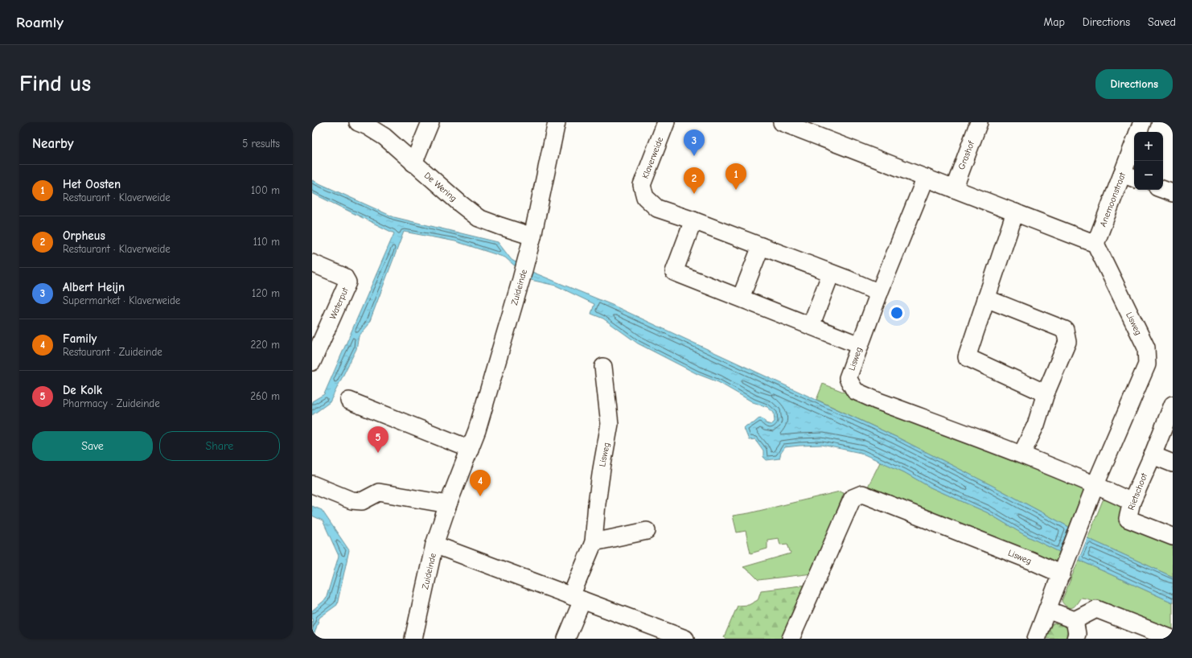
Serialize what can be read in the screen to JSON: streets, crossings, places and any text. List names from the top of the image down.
{
  "streets": {
    "street": [
      "Grashof",
      "Klaverweide",
      "De Wering",
      "Anemoonstraat",
      "Zuideinde",
      "Waterput",
      "Lisweg",
      "Rietschoot"
    ]
  },
  "crossings": [
    ["Klaverweide", "Lisweg"],
    ["De Wering", "Zuideinde"],
    ["Anemoonstraat", "Lisweg"],
    ["Lisweg", "Rietschoot"]
  ],
  "page": {
    "header": "Roamly",
    "nav": ["Map", "Directions", "Saved"],
    "buttons": [
      "Directions",
      ["Save", "Share"]
    ],
    "title": "Find us",
    "heading": ["Nearby", "5 results"],
    "pins": [
      "3",
      "1",
      "2",
      "5",
      "4"
    ],
    "map_buttons": ["+", "−"],
    "list": [
      {
        "mark": "1",
        "name": "Het Oosten",
        "note": "Restaurant · Klaverweide",
        "value": "100 m"
      },
      {
        "mark": "2",
        "name": "Orpheus",
        "note": "Restaurant · Klaverweide",
        "value": "110 m"
      },
      {
        "mark": "3",
        "name": "Albert Heijn",
        "note": "Supermarket · Klaverweide",
        "value": "120 m"
      },
      {
        "mark": "4",
        "name": "Family",
        "note": "Restaurant · Zuideinde",
        "value": "220 m"
      },
      {
        "mark": "5",
        "name": "De Kolk",
        "note": "Pharmacy · Zuideinde",
        "value": "260 m"
      }
    ]
  }
}
